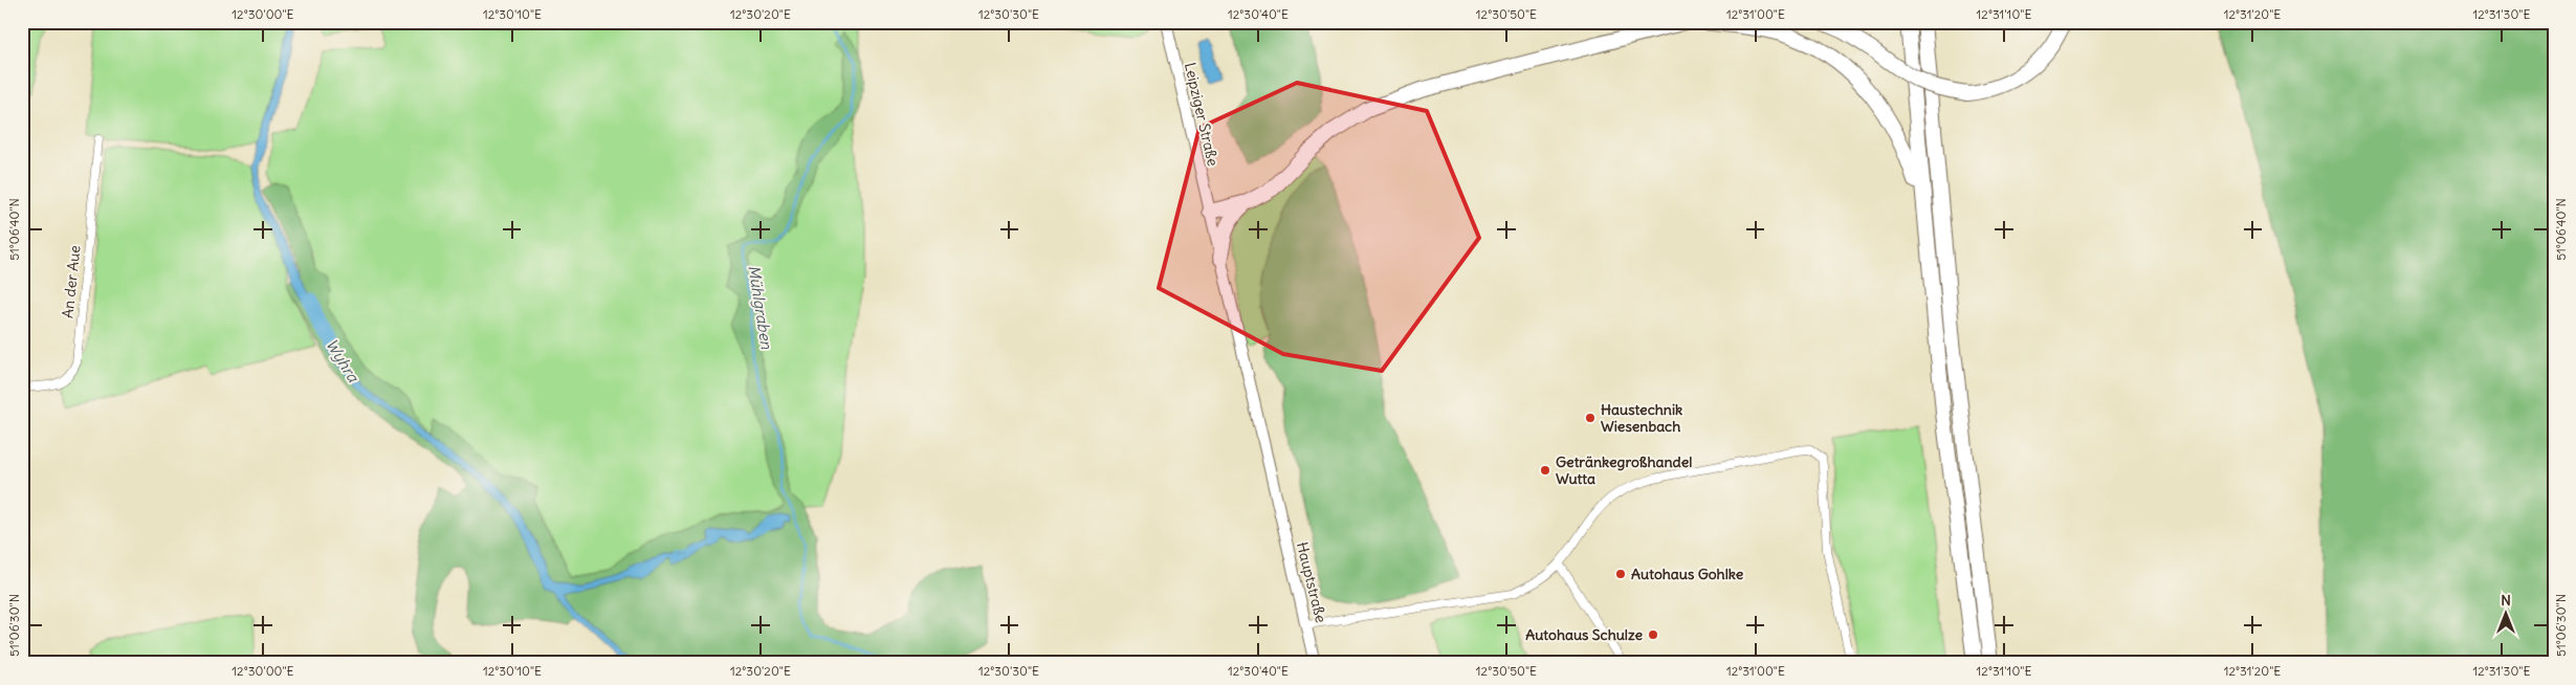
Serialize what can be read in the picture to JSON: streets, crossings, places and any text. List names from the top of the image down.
{
  "streets": {
    "main road": ["Leipziger Straße", "Hauptstraße"],
    "street": ["An der Aue"]
  },
  "crossings": [
    ["Leipziger Straße", "Hauptstraße"]
  ],
  "water": ["Mühlgraben", "Wyhra"],
  "places": [
    "Haustechnik Wiesenbach",
    "Getränkegroßhandel Wutta",
    "Autohaus Gohlke",
    "Autohaus Schulze"
  ],
  "north": "top",
  "coordinates": [
    "12°30'00\"E",
    "12°30'10\"E",
    "12°30'20\"E",
    "12°30'30\"E",
    "12°30'40\"E",
    "12°30'50\"E",
    "12°31'00\"E",
    "12°31'10\"E",
    "12°31'20\"E",
    "12°31'30\"E",
    "51°06'40\"N",
    "51°06'30\"N"
  ]
}
